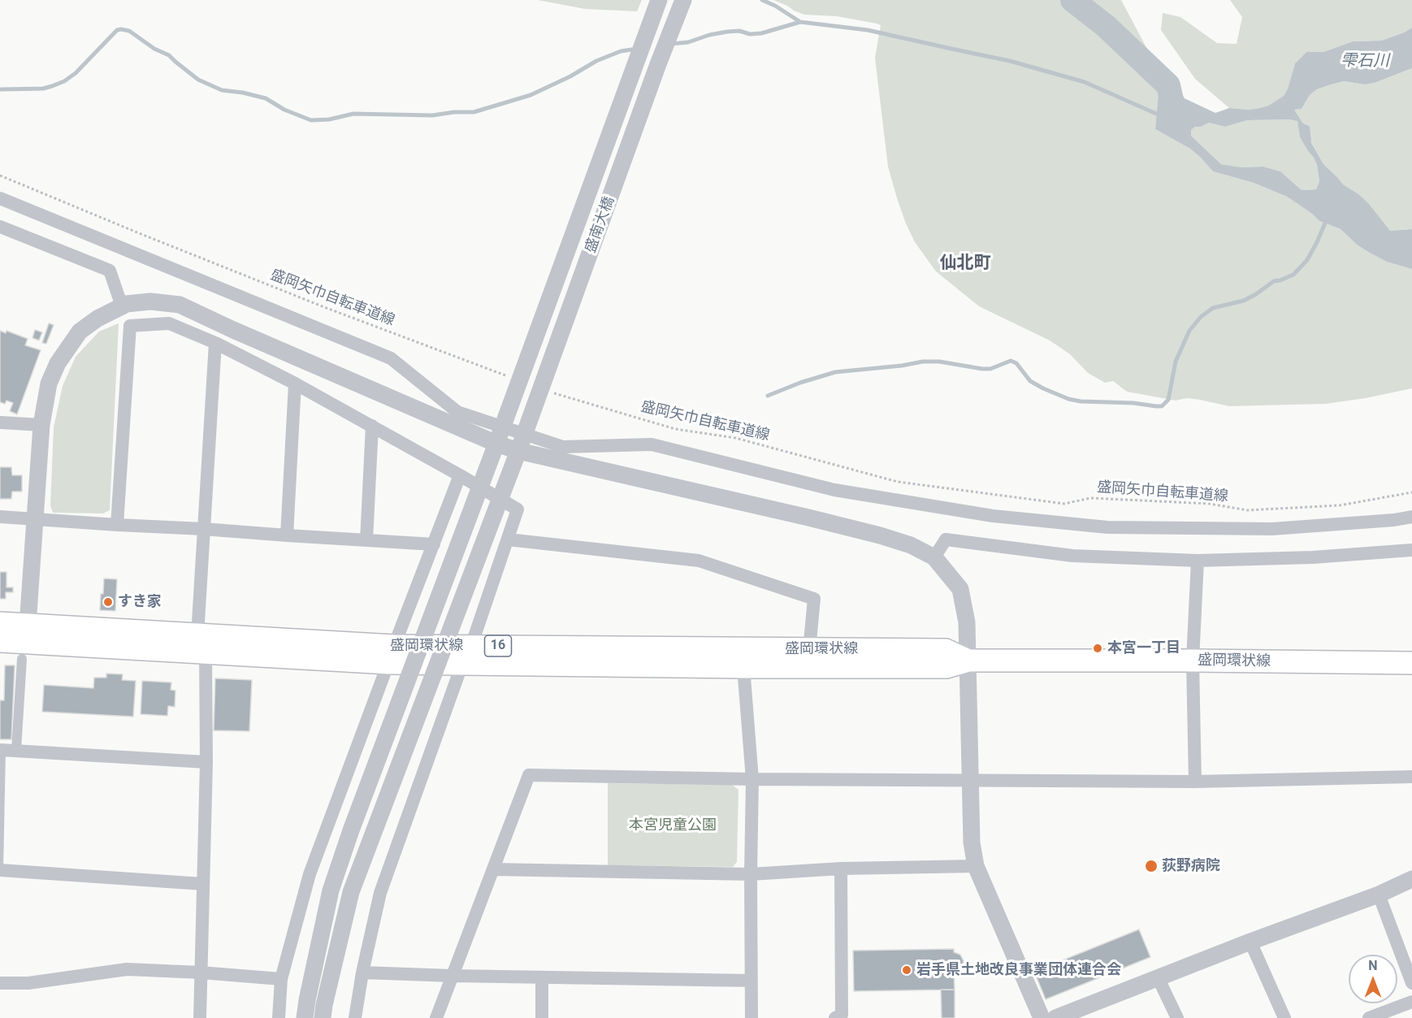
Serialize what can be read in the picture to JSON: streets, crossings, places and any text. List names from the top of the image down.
{
  "streets": {
    "main road": ["盛岡環状線", "16"],
    "street": ["盛南大橋"],
    "path": ["盛岡矢巾自転車道線"]
  },
  "districts": ["仙北町"],
  "water": ["雫石川"],
  "parks": ["本宮児童公園"],
  "places": [
    "すき家",
    "本宮一丁目",
    "荻野病院",
    "岩手県土地改良事業団体連合会"
  ],
  "north": "top"
}
